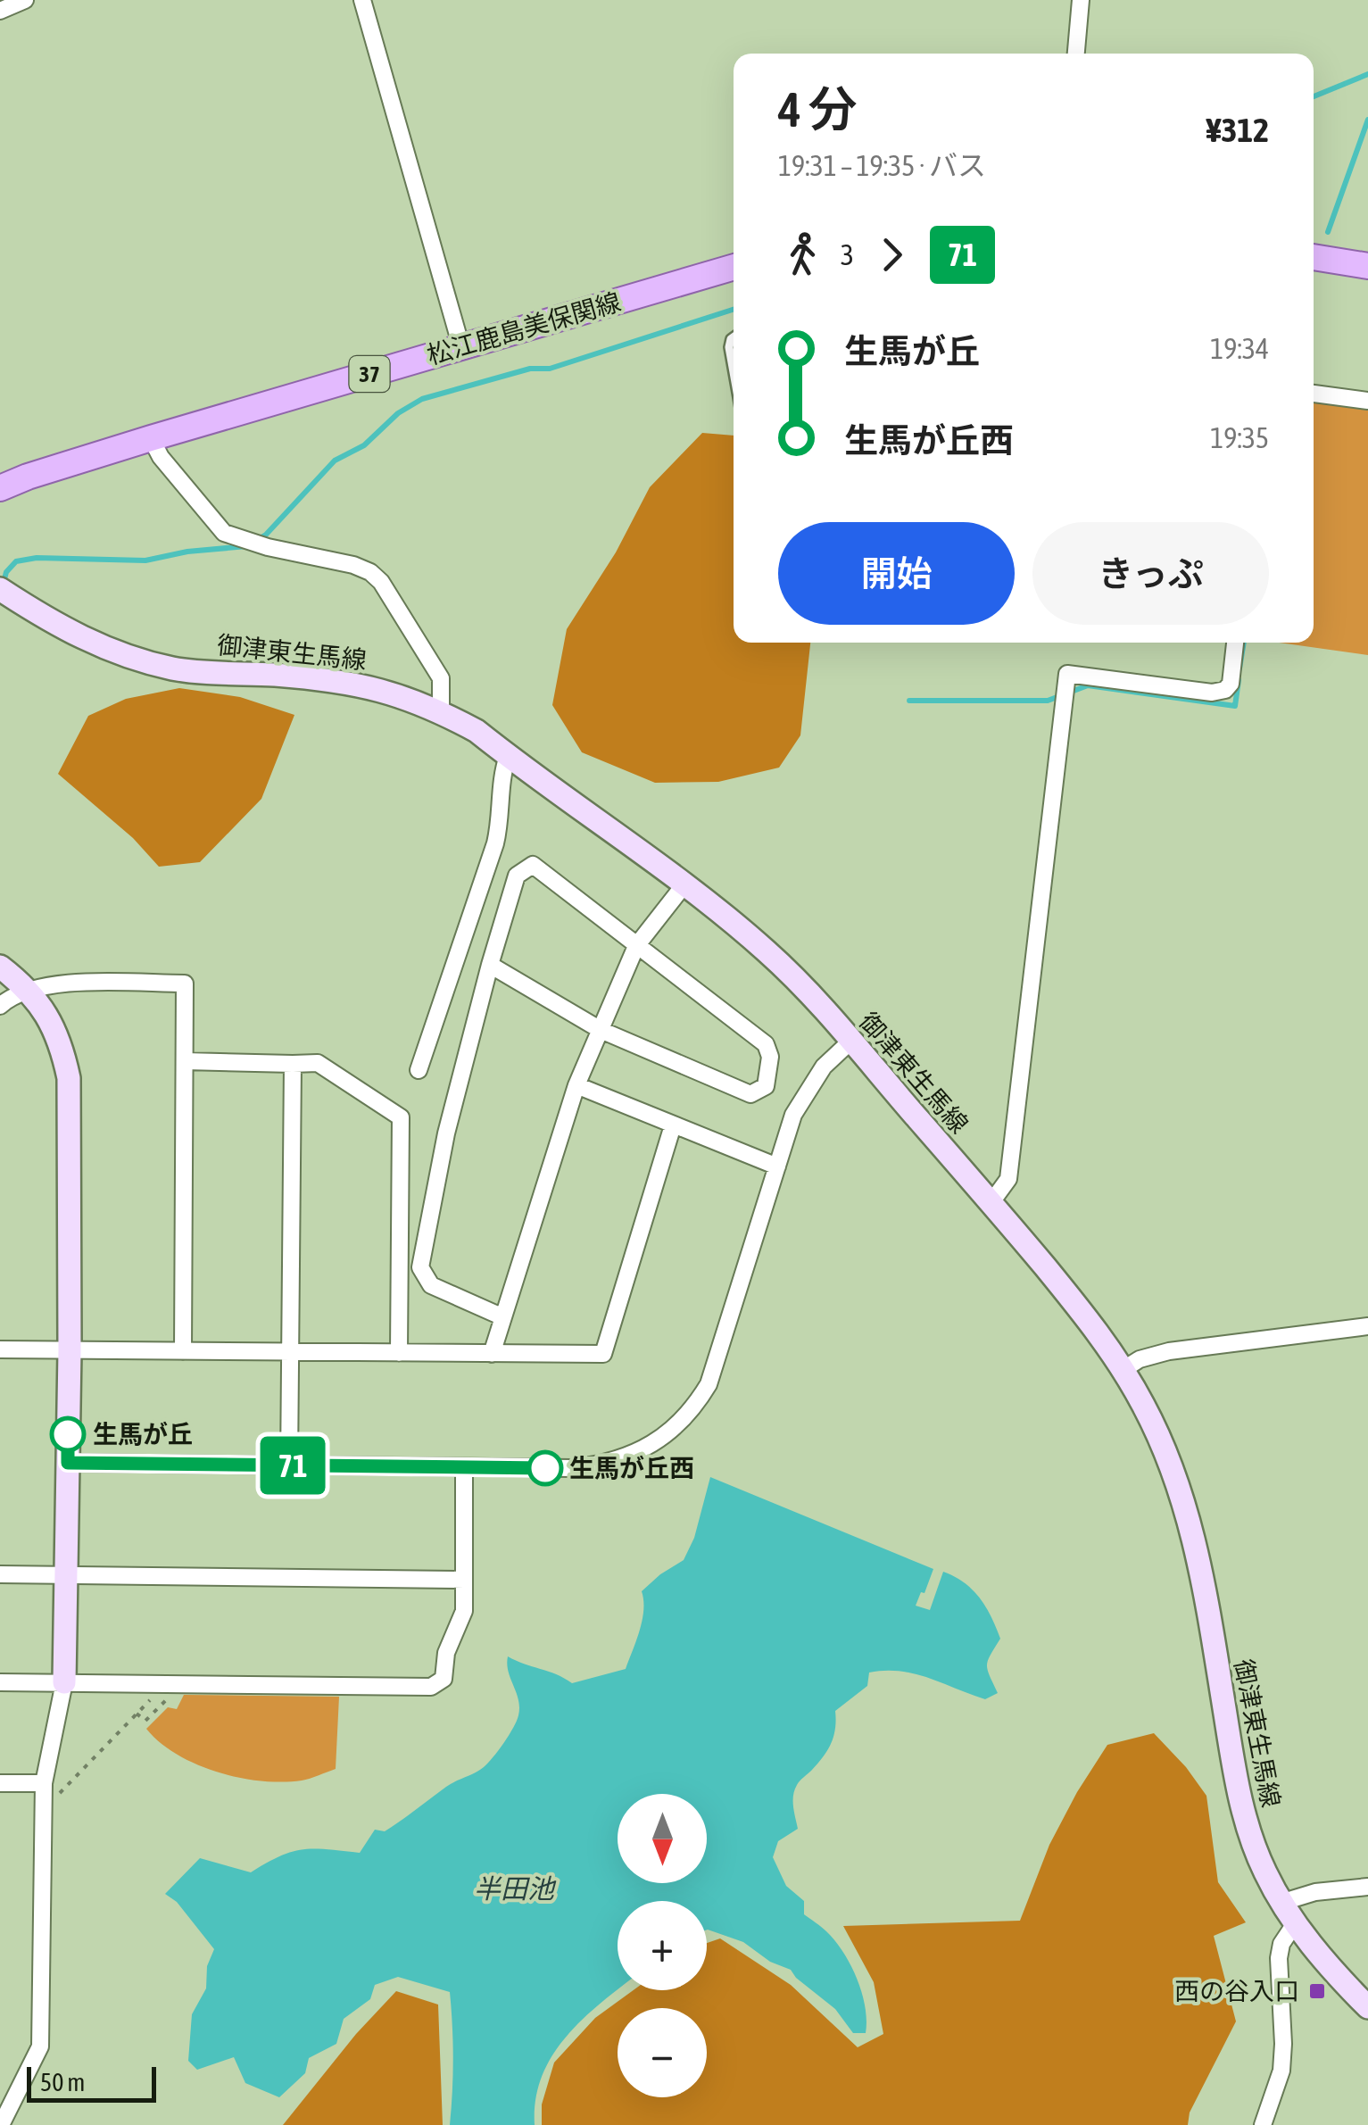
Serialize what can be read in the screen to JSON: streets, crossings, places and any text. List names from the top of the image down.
{
  "streets": {
    "main road": ["松江鹿島美保関線", "37", "御津東生馬線"]
  },
  "water": ["半田池"],
  "places": {
    "other": ["生馬が丘", "生馬が丘西"],
    "transit": ["西の谷入口"]
  },
  "lines": ["bus line 71"],
  "scale_bar": "50 m",
  "north": "bottom",
  "page": {
    "on_map": "71",
    "heading": ["4 分", "19:31 – 19:35 · バス", "¥312"],
    "legs": ["3", "71"],
    "list": [
      {
        "name": "生馬が丘",
        "value": "19:34"
      },
      {
        "name": "生馬が丘西",
        "value": "19:35"
      }
    ],
    "buttons": ["開始", "きっぷ"],
    "map_buttons": ["+", "−"],
    "scale": "50 m"
  }
}
